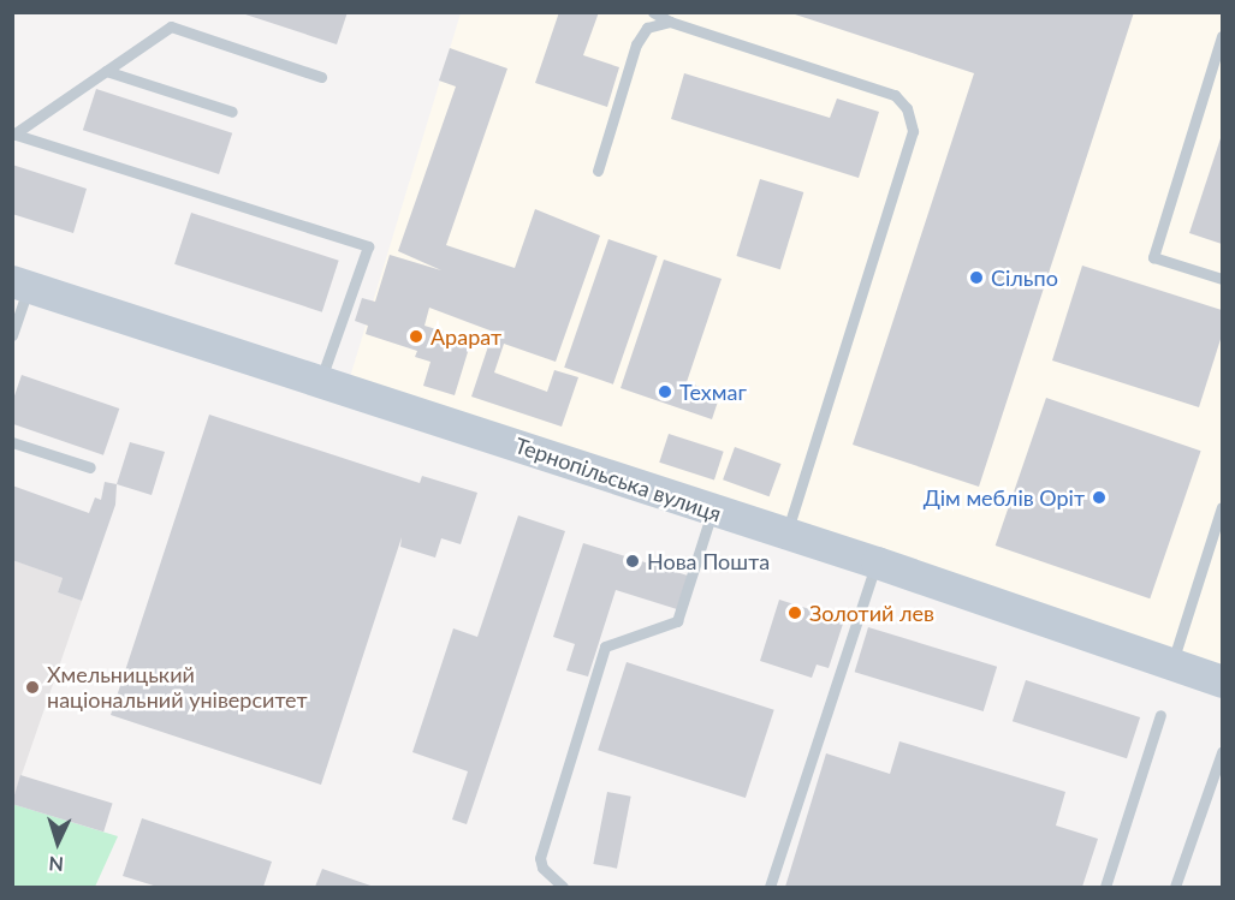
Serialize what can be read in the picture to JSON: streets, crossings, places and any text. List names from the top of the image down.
{
  "streets": {
    "main road": ["Тернопільська вулиця"]
  },
  "places": [
    "Сільпо",
    "Арарат",
    "Техмаг",
    "Дім меблів Оріт",
    "Нова Пошта",
    "Золотий лев",
    "Хмельницький національний університет"
  ],
  "north": "bottom"
}
